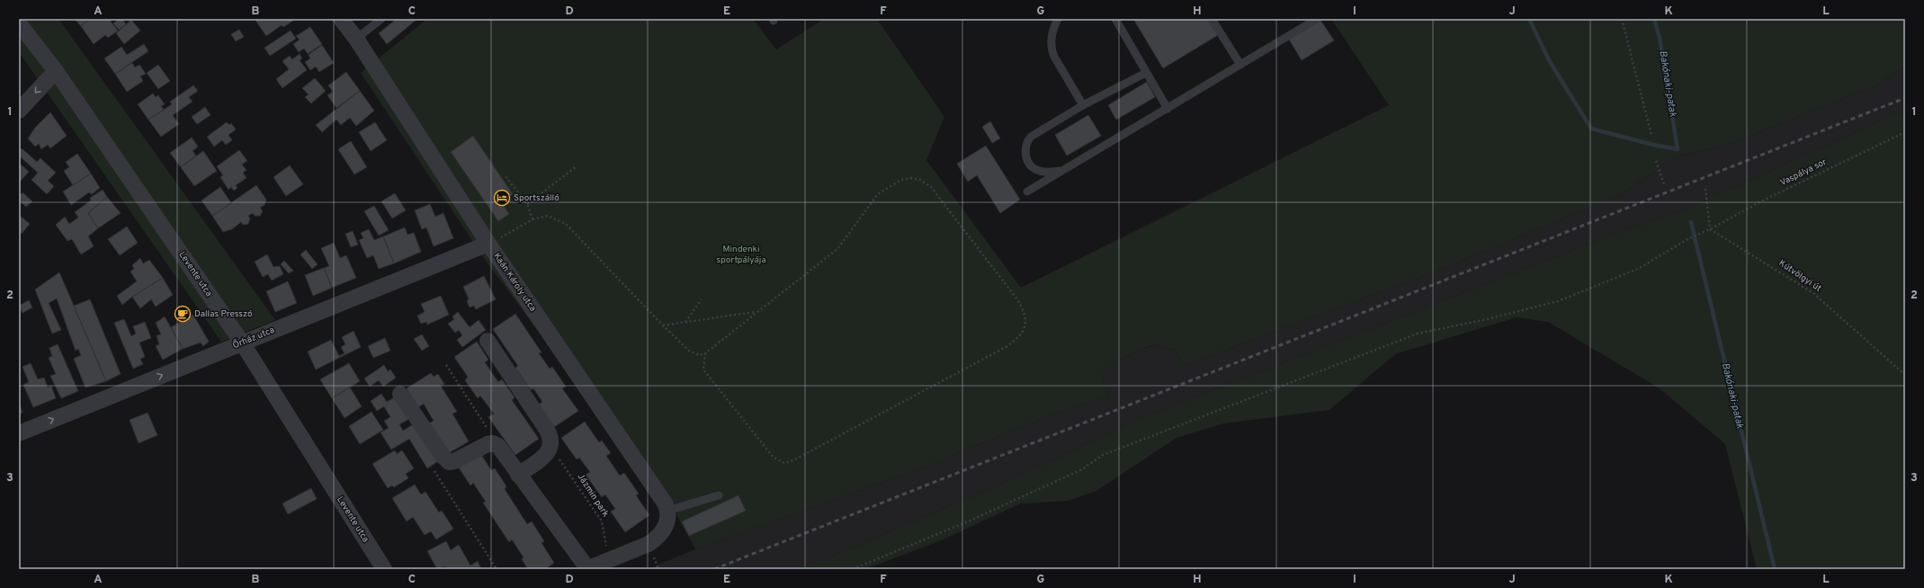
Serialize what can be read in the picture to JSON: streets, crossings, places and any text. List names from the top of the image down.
{
  "streets": {
    "street": ["Levente utca", "Kaán Károly utca", "Őrház utca"],
    "path": ["Vaspálya sor", "Kútvölgyi út", "Jázmin park"]
  },
  "crossings": [
    ["Vaspálya sor", "Kútvölgyi út"],
    ["Levente utca", "Őrház utca"],
    ["Kaán Károly utca", "Őrház utca"]
  ],
  "one_way": ["Őrház utca"],
  "water": ["Bakónaki-patak"],
  "parks": ["Mindenki sportpályája"],
  "places": {
    "hotel": ["Sportszálló"],
    "cafe": ["Dallas Presszó"]
  },
  "grid": {
    "columns": [
      "A",
      "B",
      "C",
      "D",
      "E",
      "F",
      "G",
      "H",
      "I",
      "J",
      "K",
      "L"
    ],
    "rows": ["1", "2", "3"]
  }
}
